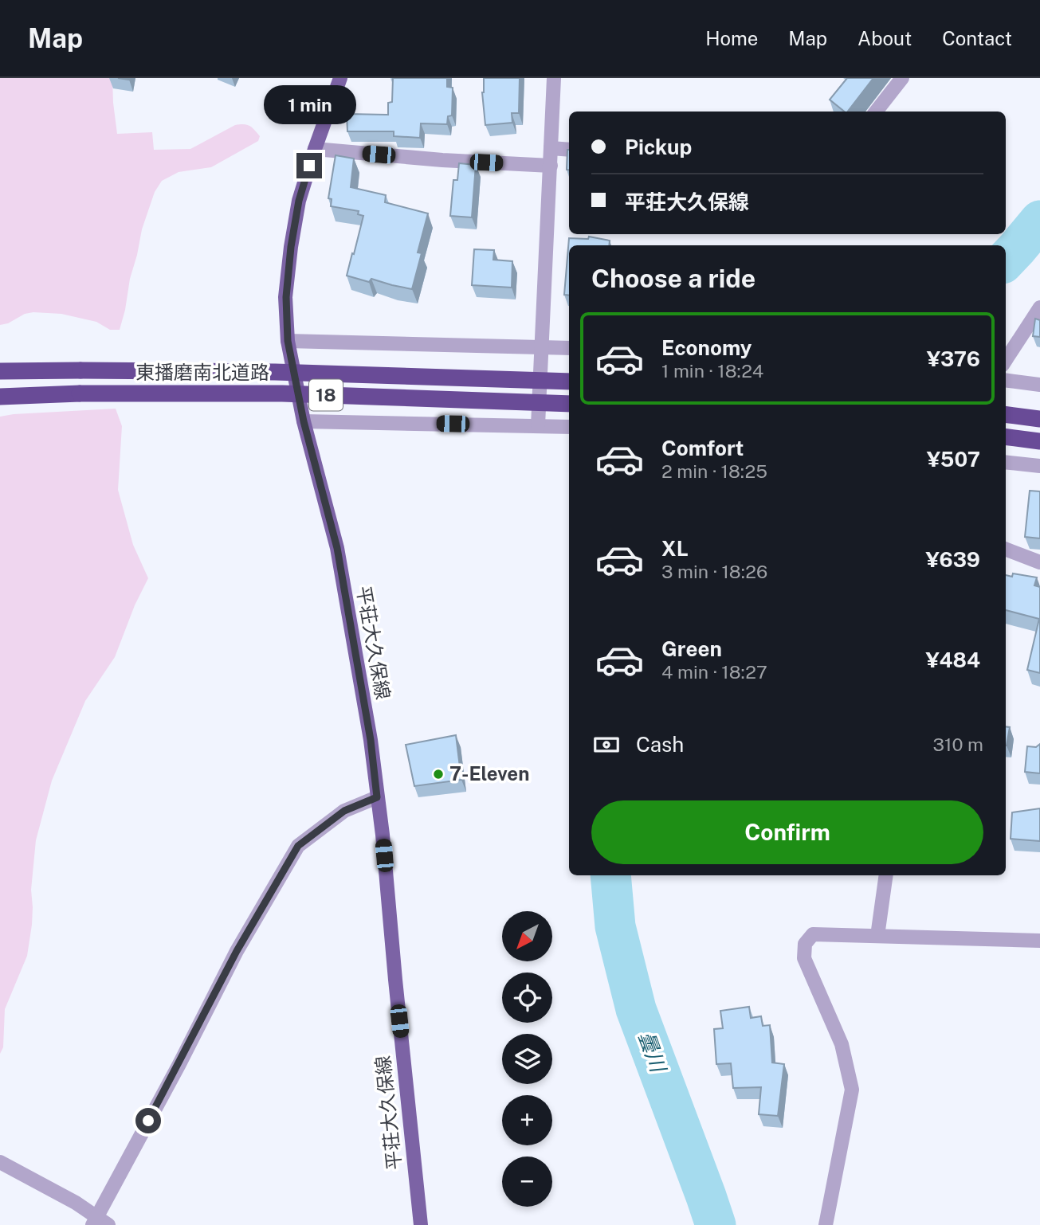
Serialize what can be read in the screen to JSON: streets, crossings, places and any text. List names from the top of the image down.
{
  "streets": {
    "highway": ["東播磨南北道路", "18"],
    "main road": ["平荘大久保線"]
  },
  "water": ["曇川"],
  "places": ["7-Eleven"],
  "north": "bottom left",
  "page": {
    "header": "Map",
    "nav": [
      "Home",
      "Map",
      "About",
      "Contact"
    ],
    "bubble": "1 min",
    "banner": ["Pickup", "平荘大久保線"],
    "heading": "Choose a ride",
    "list": [
      {
        "name": "Economy",
        "note": "1 min · 18:24",
        "value": "¥376"
      },
      {
        "name": "Comfort",
        "note": "2 min · 18:25",
        "value": "¥507"
      },
      {
        "name": "XL",
        "note": "3 min · 18:26",
        "value": "¥639"
      },
      {
        "name": "Green",
        "note": "4 min · 18:27",
        "value": "¥484"
      }
    ],
    "pay": ["Cash", "310 m"],
    "buttons": "Confirm",
    "map_buttons": ["+", "−"]
  }
}
